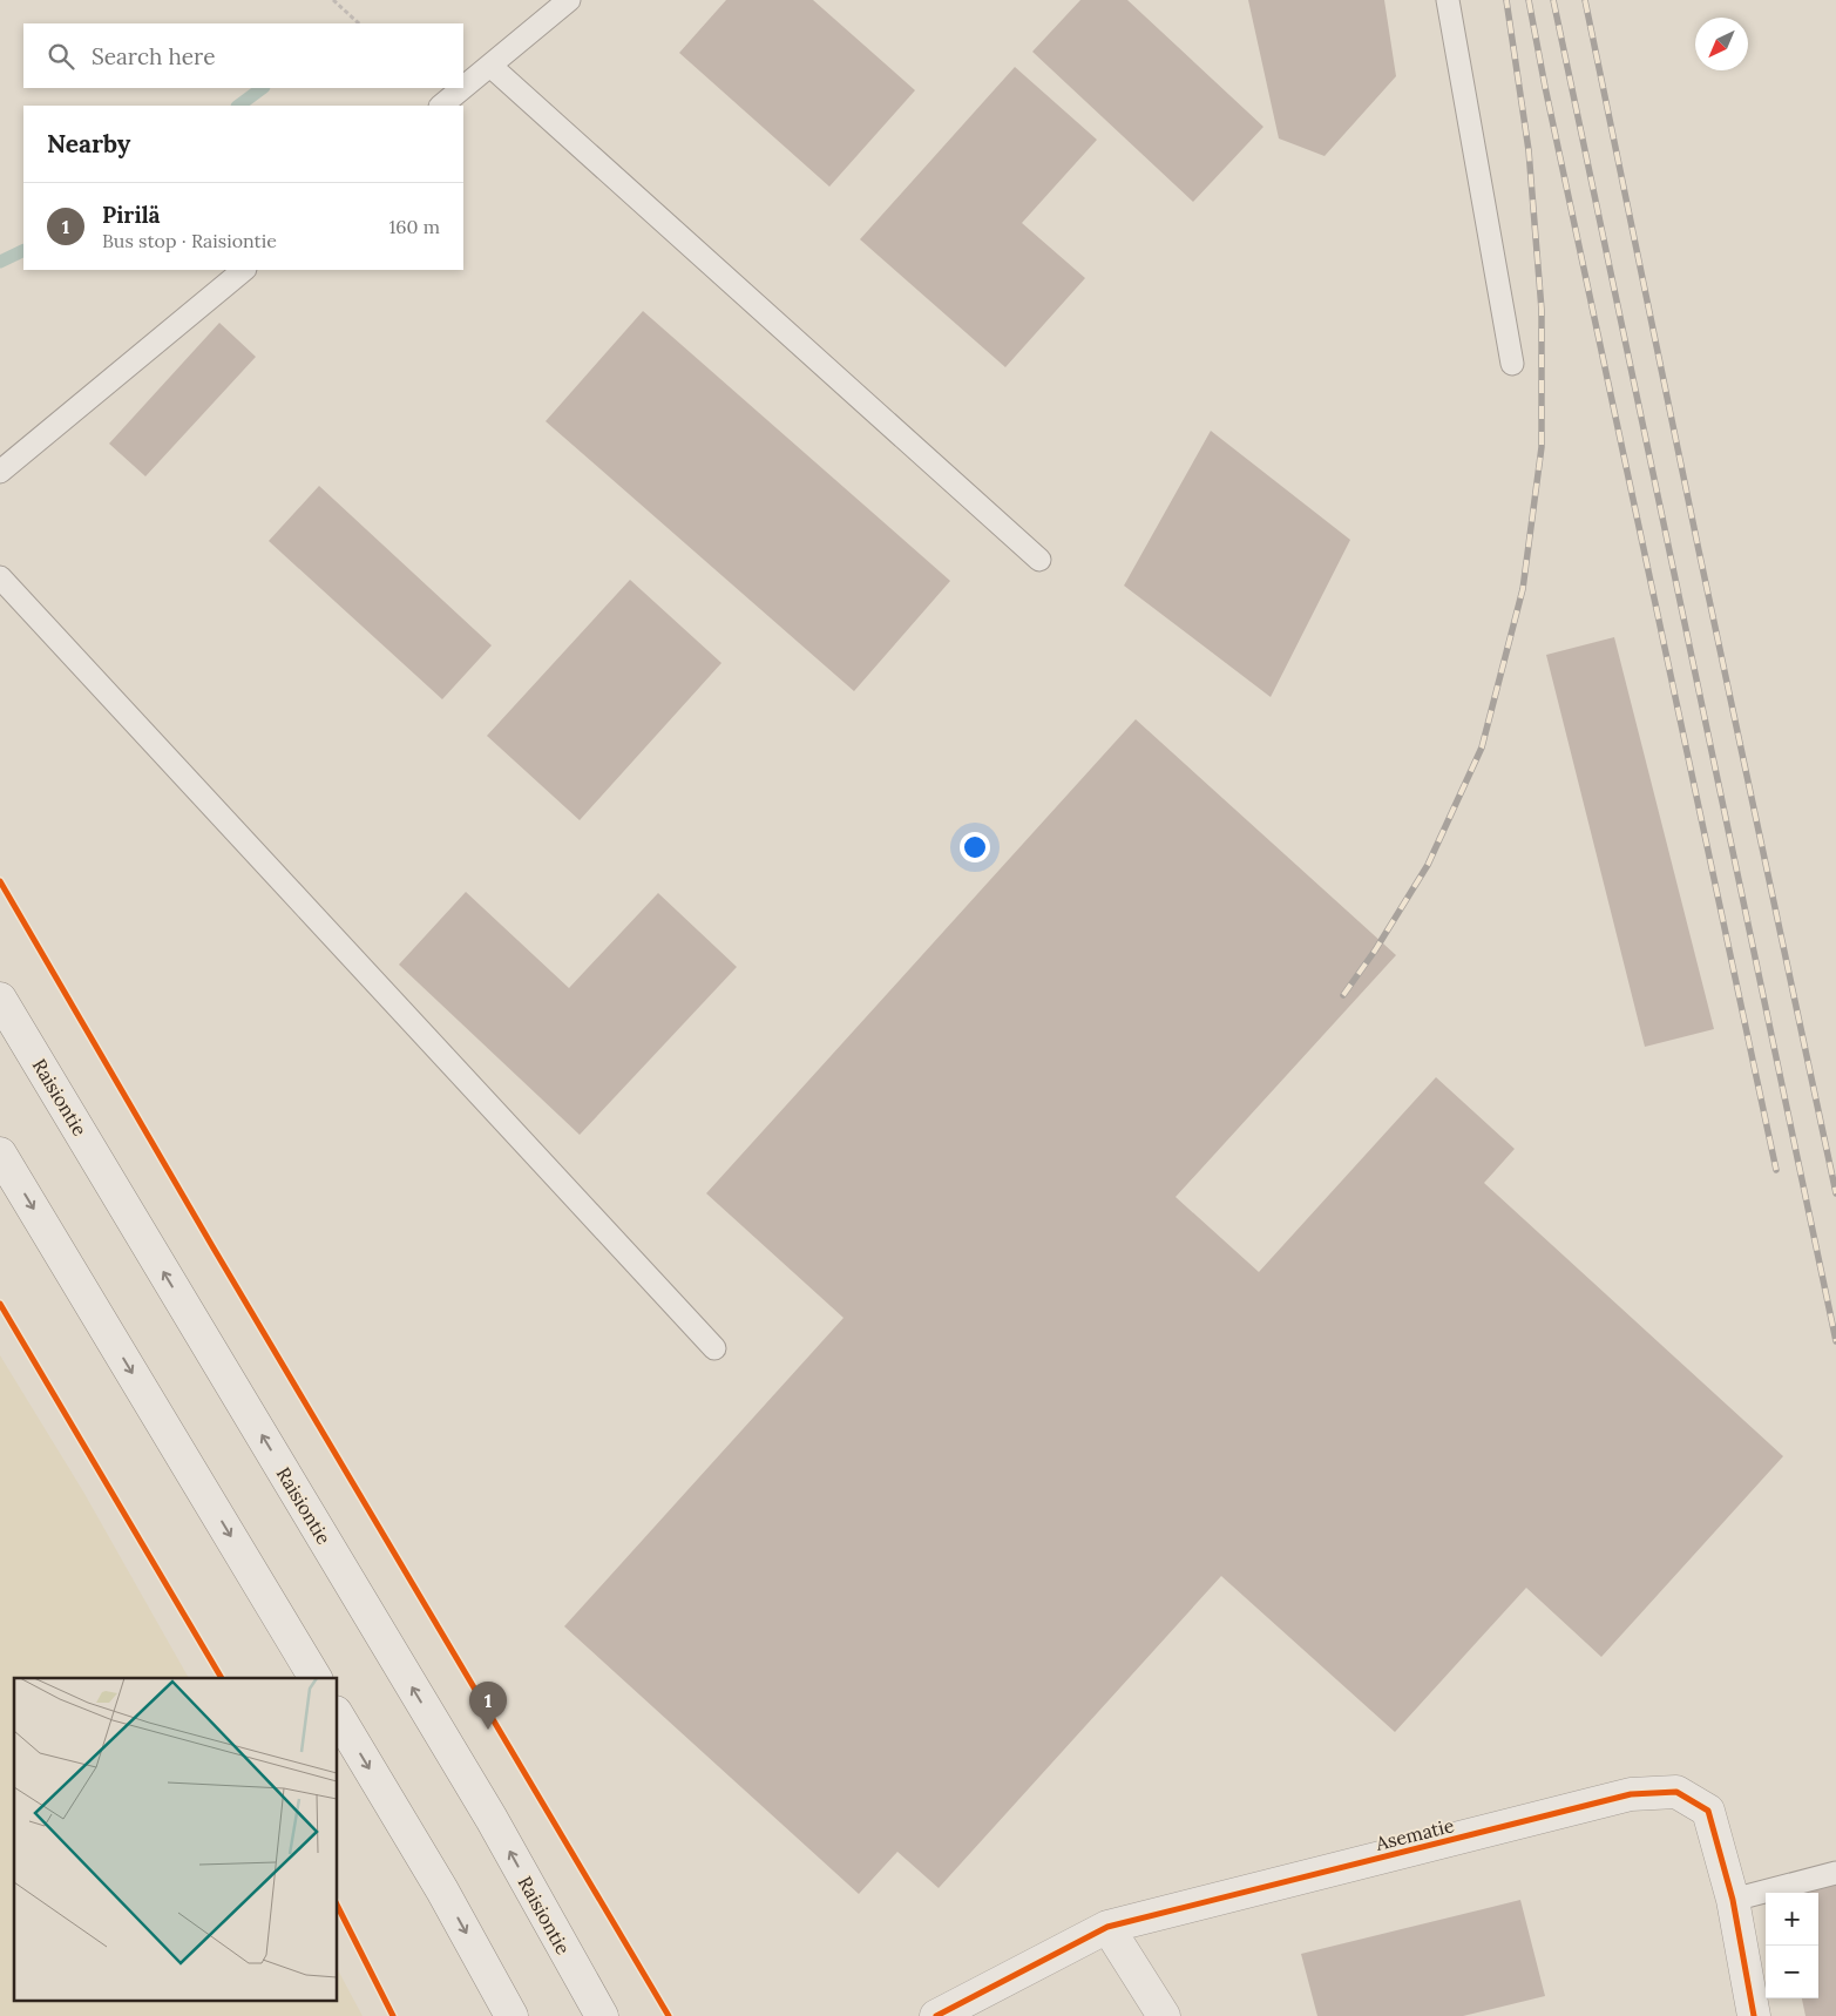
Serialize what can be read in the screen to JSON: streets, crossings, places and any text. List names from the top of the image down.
{
  "streets": {
    "main road": ["Raisiontie", "Asematie"]
  },
  "north": "bottom left",
  "page": {
    "search": "Search here",
    "heading": "Nearby",
    "list": [
      {
        "mark": "1",
        "name": "Pirilä",
        "note": "Bus stop · Raisiontie",
        "value": "160 m"
      }
    ],
    "pins": "1",
    "map_buttons": ["+", "−"]
  }
}
